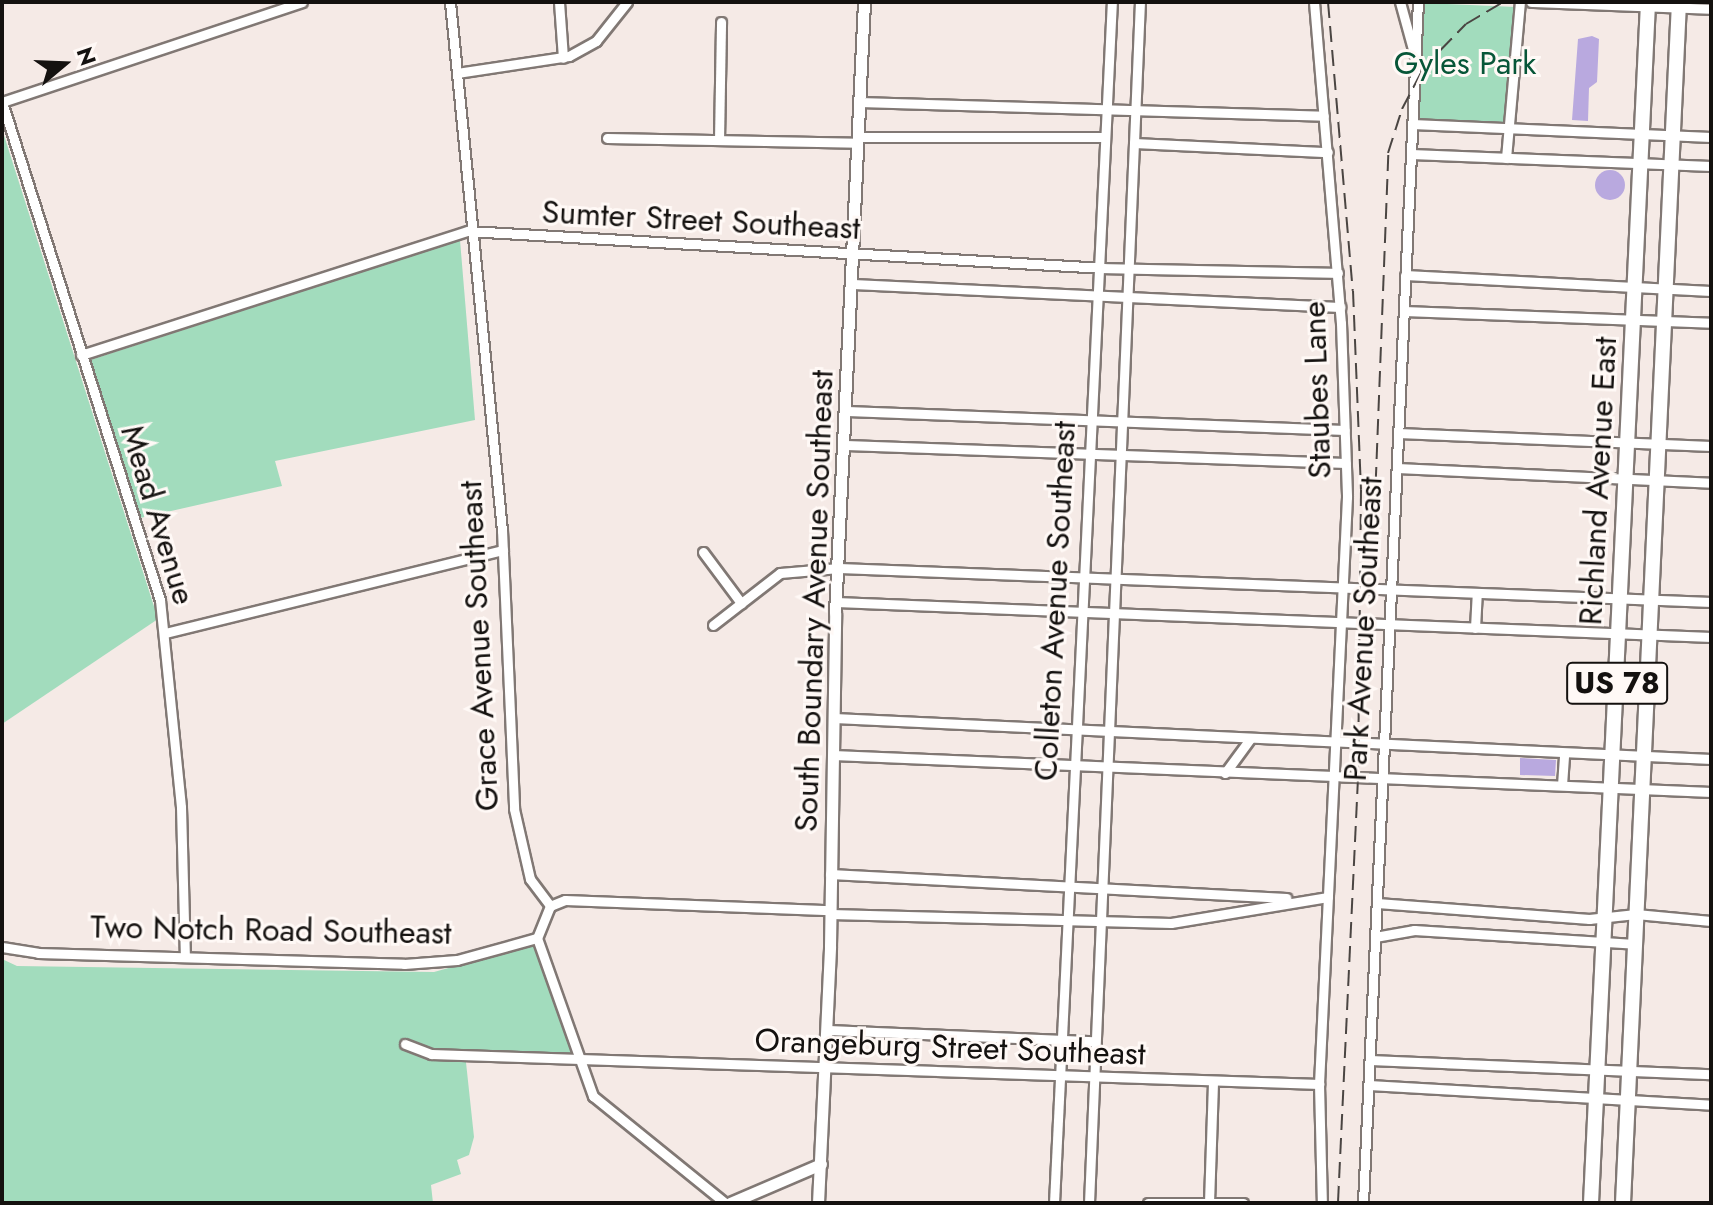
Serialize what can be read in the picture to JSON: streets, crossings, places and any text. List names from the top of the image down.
{
  "streets": {
    "main road": ["Richland Avenue East", "US 78"],
    "street": [
      "Sumter Street Southeast",
      "Staubes Lane",
      "Mead Avenue",
      "South Boundary Avenue Southeast",
      "Colleton Avenue Southeast",
      "Park Avenue Southeast",
      "Grace Avenue Southeast",
      "Two Notch Road Southeast",
      "Orangeburg Street Southeast"
    ]
  },
  "crossings": [
    ["Sumter Street Southeast", "Staubes Lane"],
    ["Sumter Street Southeast", "Mead Avenue"],
    ["Sumter Street Southeast", "South Boundary Avenue Southeast"],
    ["Sumter Street Southeast", "Colleton Avenue Southeast"],
    ["Sumter Street Southeast", "Grace Avenue Southeast"],
    ["Staubes Lane", "Park Avenue Southeast"],
    ["Mead Avenue", "Two Notch Road Southeast"],
    ["South Boundary Avenue Southeast", "Orangeburg Street Southeast"],
    ["Colleton Avenue Southeast", "Orangeburg Street Southeast"],
    ["Park Avenue Southeast", "Orangeburg Street Southeast"]
  ],
  "parks": ["Gyles Park"],
  "north": "right"
}
